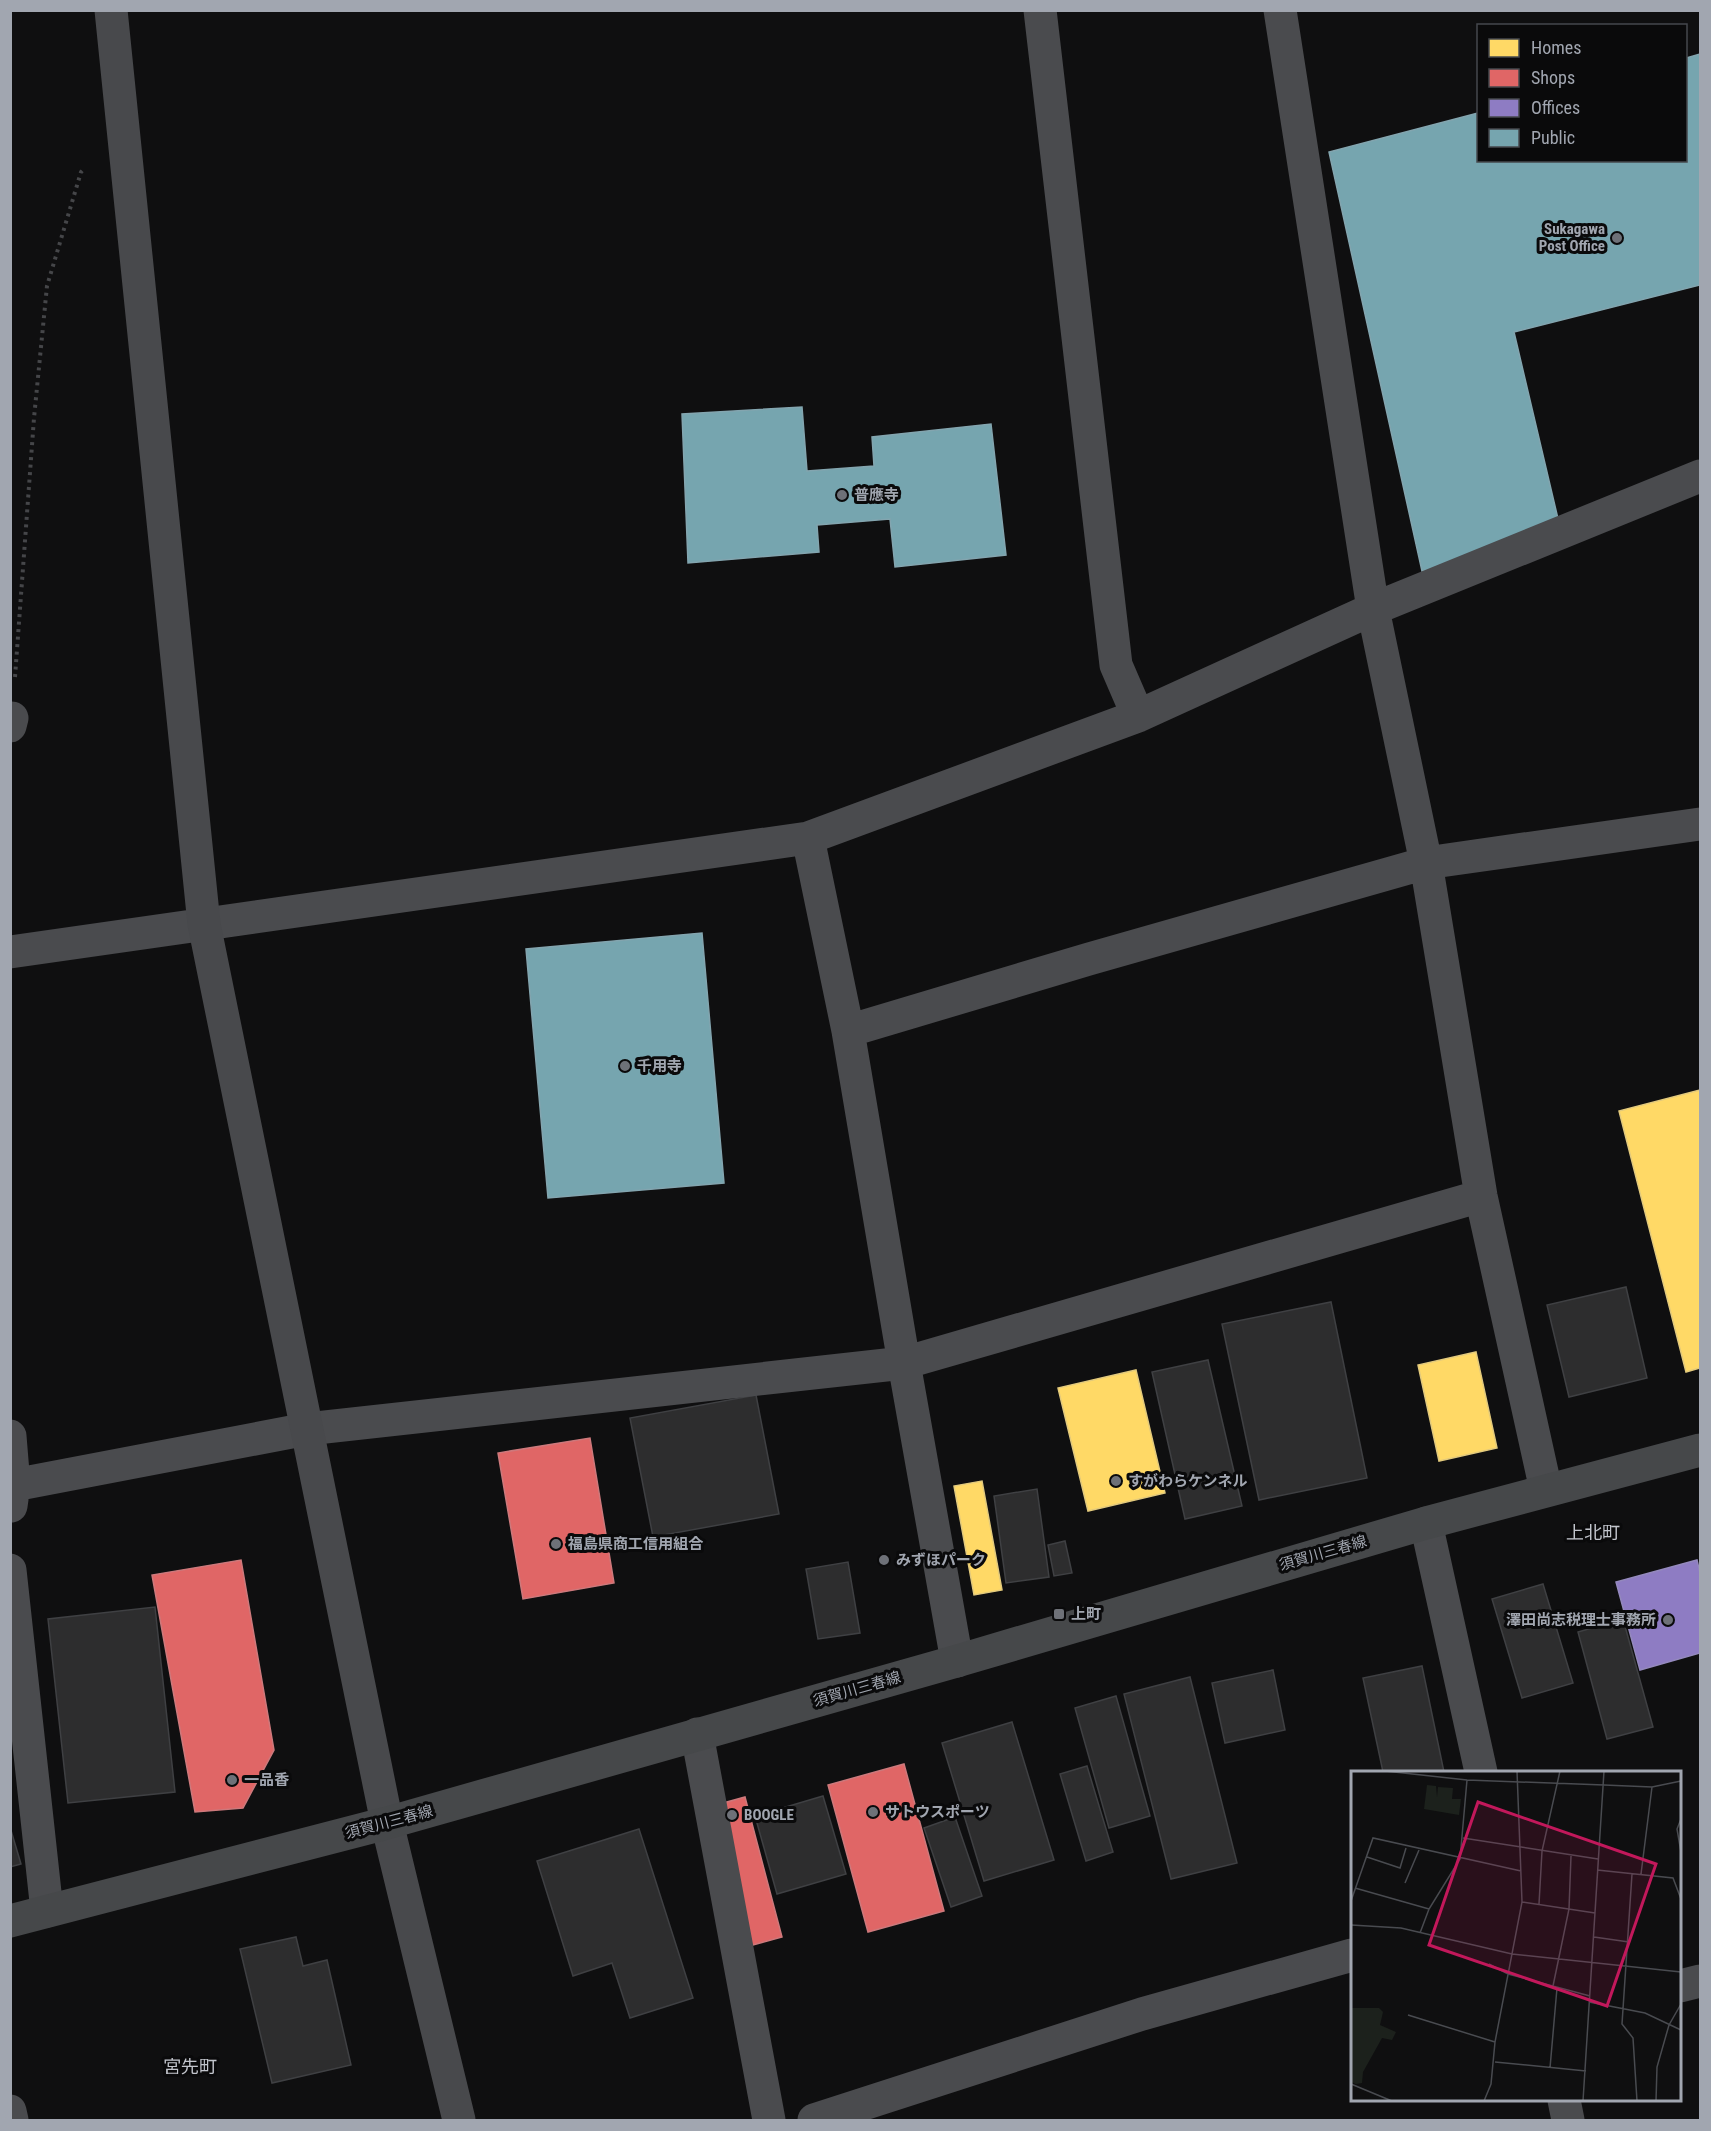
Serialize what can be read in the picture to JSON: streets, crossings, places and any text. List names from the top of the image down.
{
  "streets": {
    "main road": ["須賀川三春線"]
  },
  "districts": ["上北町", "宮先町"],
  "places": {
    "other": [
      "Sukagawa Post Office",
      "普應寺",
      "千用寺",
      "すがわらケンネル",
      "福島県商工信用組合",
      "みずほパーク",
      "澤田尚志税理士事務所",
      "一品香",
      "サトウスポーツ",
      "BOOGLE"
    ],
    "transit": ["上町"]
  },
  "legend": [
    "Homes",
    "Shops",
    "Offices",
    "Public"
  ]
}
